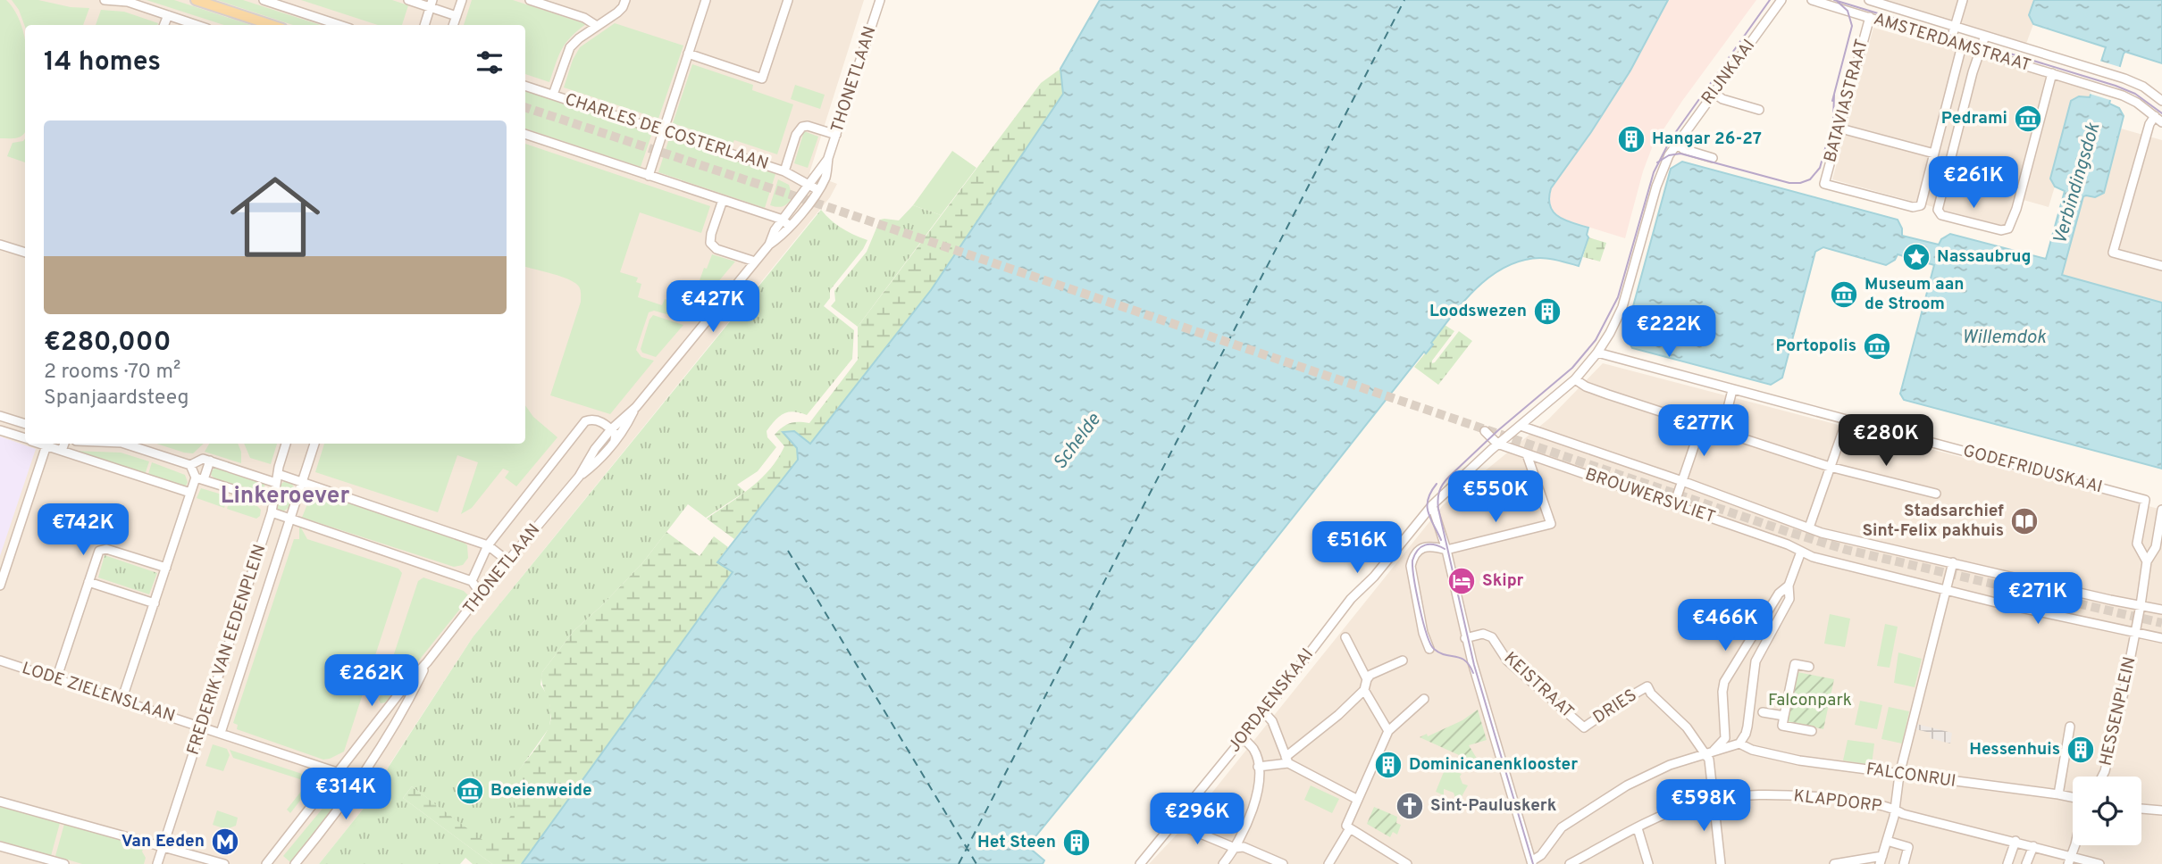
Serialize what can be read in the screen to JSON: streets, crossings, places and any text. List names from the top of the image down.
{
  "streets": {
    "street": [
      "AMSTERDAMSTRAAT",
      "RIJNKAAI",
      "THONETLAAN",
      "BATAVIASTRAAT",
      "CHARLES DE COSTERLAAN",
      "GODEFRIDUSKAAI",
      "BROUWERSVLIET",
      "FREDERIK VAN EEDENPLEIN",
      "KEISTRAAT",
      "LODE ZIELENSLAAN",
      "JORDAENSKAAI",
      "DRIES",
      "HESSENPLEIN",
      "FALCONRUI",
      "KLAPDORP"
    ]
  },
  "crossings": [
    ["AMSTERDAMSTRAAT", "BATAVIASTRAAT"],
    ["RIJNKAAI", "GODEFRIDUSKAAI"],
    ["RIJNKAAI", "JORDAENSKAAI"],
    ["THONETLAAN", "CHARLES DE COSTERLAAN"],
    ["THONETLAAN", "LODE ZIELENSLAAN"],
    ["GODEFRIDUSKAAI", "HESSENPLEIN"],
    ["BROUWERSVLIET", "JORDAENSKAAI"],
    ["BROUWERSVLIET", "HESSENPLEIN"],
    ["FREDERIK VAN EEDENPLEIN", "LODE ZIELENSLAAN"],
    ["KEISTRAAT", "DRIES"]
  ],
  "districts": ["Linkeroever"],
  "water": ["Verbindingsdok", "Willemdok", "Schelde"],
  "parks": ["Falconpark"],
  "places": {
    "museum": [
      "Pedrami",
      "Museum aan de Stroom",
      "Portopolis",
      "Boeienweide"
    ],
    "building": [
      "Hangar 26-27",
      "Loodswezen",
      "Hessenhuis",
      "Dominicanenklooster",
      "Het Steen"
    ],
    "place": ["Nassaubrug"],
    "library": ["Stadsarchief Sint-Felix pakhuis"],
    "hotel": ["Skipr"],
    "church": ["Sint-Pauluskerk"],
    "metro station": ["Van Eeden"]
  },
  "page": {
    "heading": "14 homes",
    "list": [
      {
        "name": "€280,000",
        "note": "2 rooms · 70 m² · Spanjaardsteeg"
      }
    ],
    "price": [
      "€261K",
      "€427K",
      "€222K",
      "€277K",
      "€280K",
      "€550K",
      "€742K",
      "€516K",
      "€271K",
      "€466K",
      "€262K",
      "€314K",
      "€598K",
      "€296K"
    ]
  }
}
